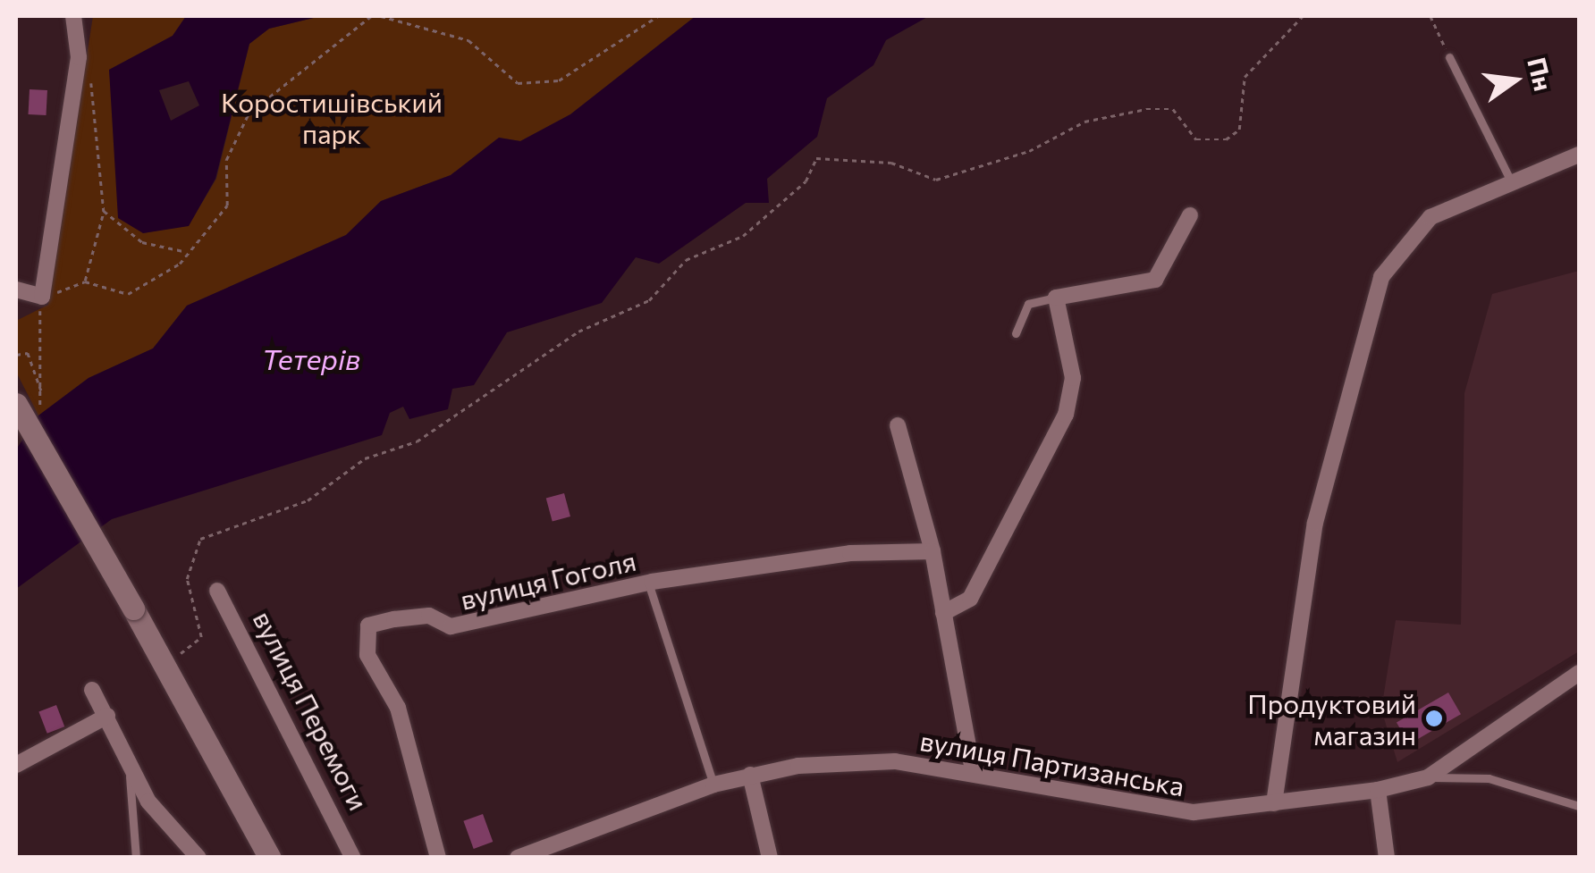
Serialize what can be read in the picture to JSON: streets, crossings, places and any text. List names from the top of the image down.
{
  "streets": {
    "street": ["вулиця Гоголя", "вулиця Перемоги", "вулиця Партизанська"]
  },
  "water": ["Тетерів"],
  "parks": ["Коростишівський парк"],
  "places": ["Продуктовий магазин"],
  "north": "right"
}
